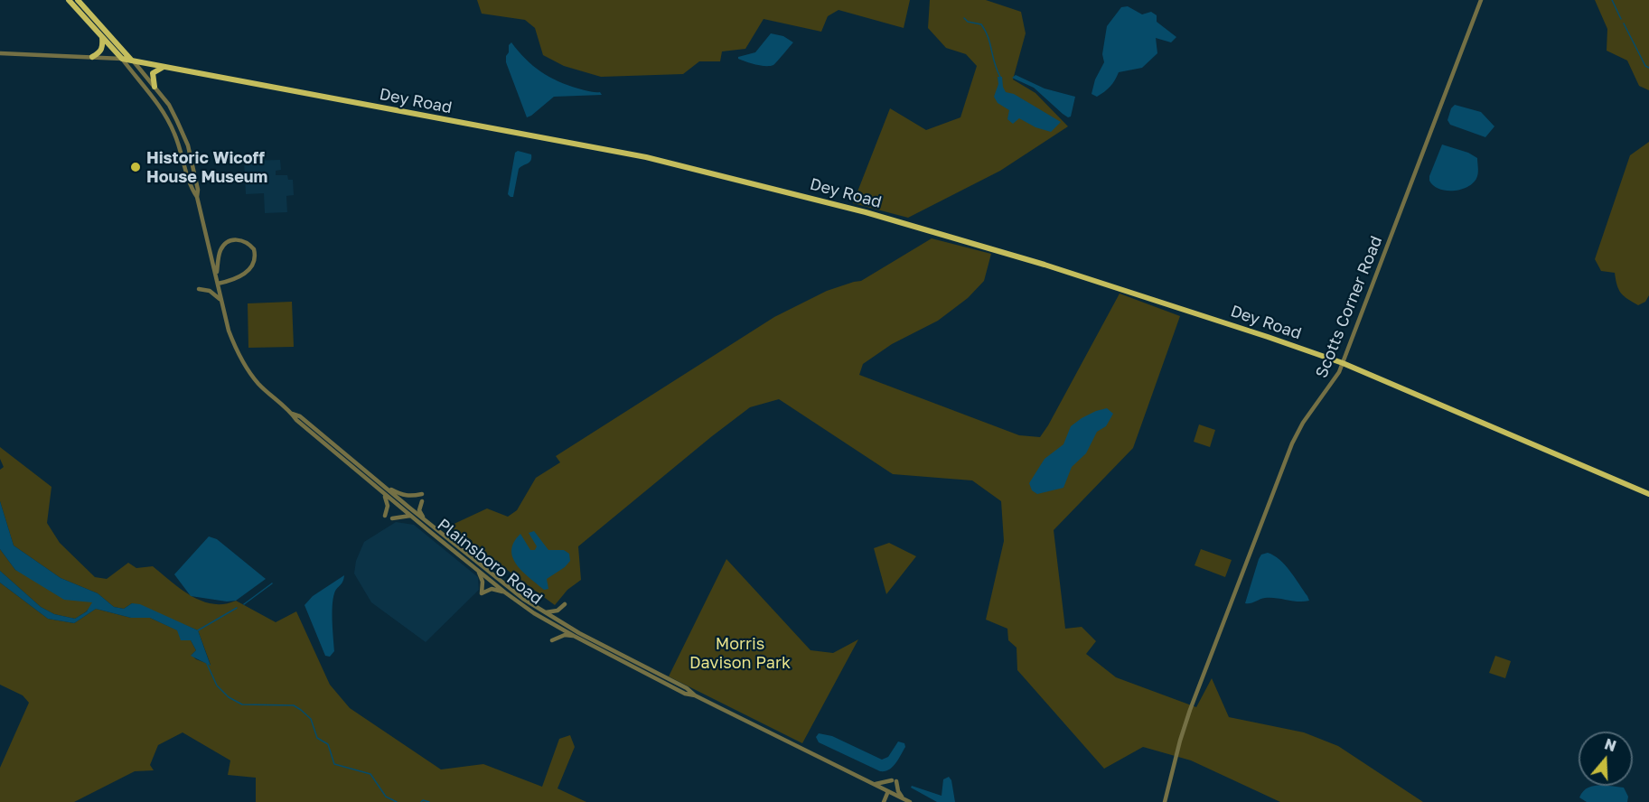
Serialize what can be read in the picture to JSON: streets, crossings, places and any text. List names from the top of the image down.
{
  "streets": {
    "main road": ["Dey Road"],
    "street": ["Scotts Corner Road", "Plainsboro Road"]
  },
  "crossings": [
    ["Dey Road", "Scotts Corner Road"]
  ],
  "parks": ["Morris Davison Park"],
  "places": ["Historic Wicoff House Museum"],
  "north": "top"
}
